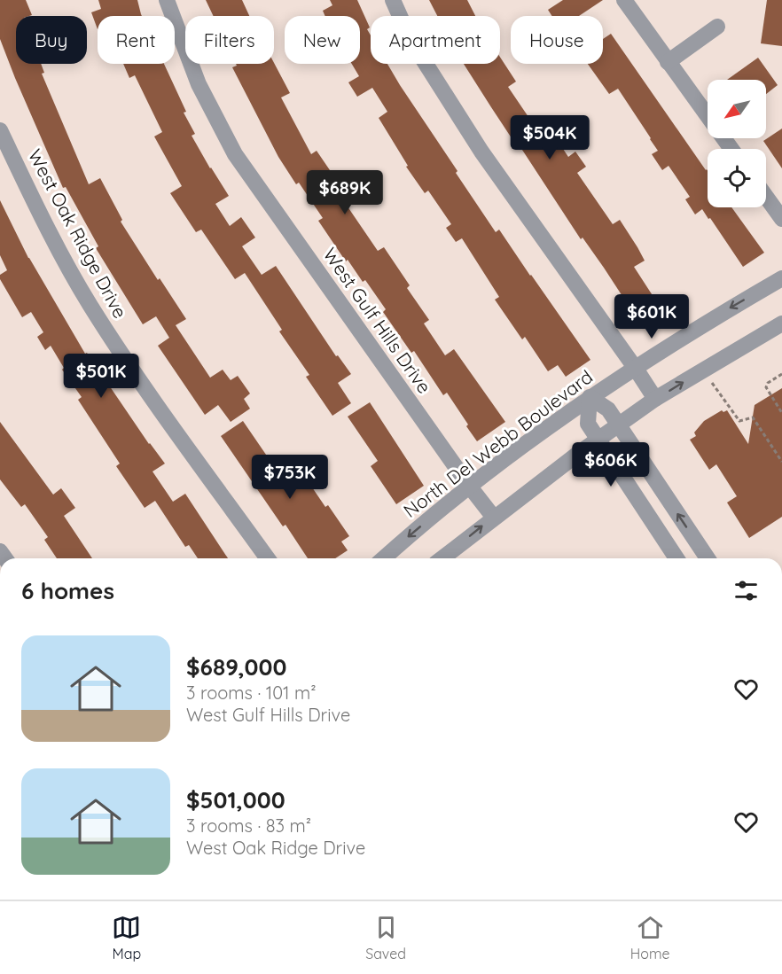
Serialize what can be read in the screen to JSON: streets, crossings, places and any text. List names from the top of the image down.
{
  "streets": {
    "street": ["West Oak Ridge Drive", "West Gulf Hills Drive", "North Del Webb Boulevard"]
  },
  "crossings": [
    ["West Gulf Hills Drive", "North Del Webb Boulevard"]
  ],
  "north": "bottom left",
  "page": {
    "chip": [
      "Buy",
      "Rent",
      "Filters",
      "New",
      "Apartment",
      "House"
    ],
    "price": [
      "$504K",
      "$689K",
      "$601K",
      "$501K",
      "$606K",
      "$753K"
    ],
    "heading": "6 homes",
    "list": [
      {
        "name": "$689,000",
        "note": "3 rooms · 101 m² · West Gulf Hills Drive"
      },
      {
        "name": "$501,000",
        "note": "3 rooms · 83 m² · West Oak Ridge Drive"
      }
    ],
    "tabs": ["Map", "Saved", "Home"]
  }
}
